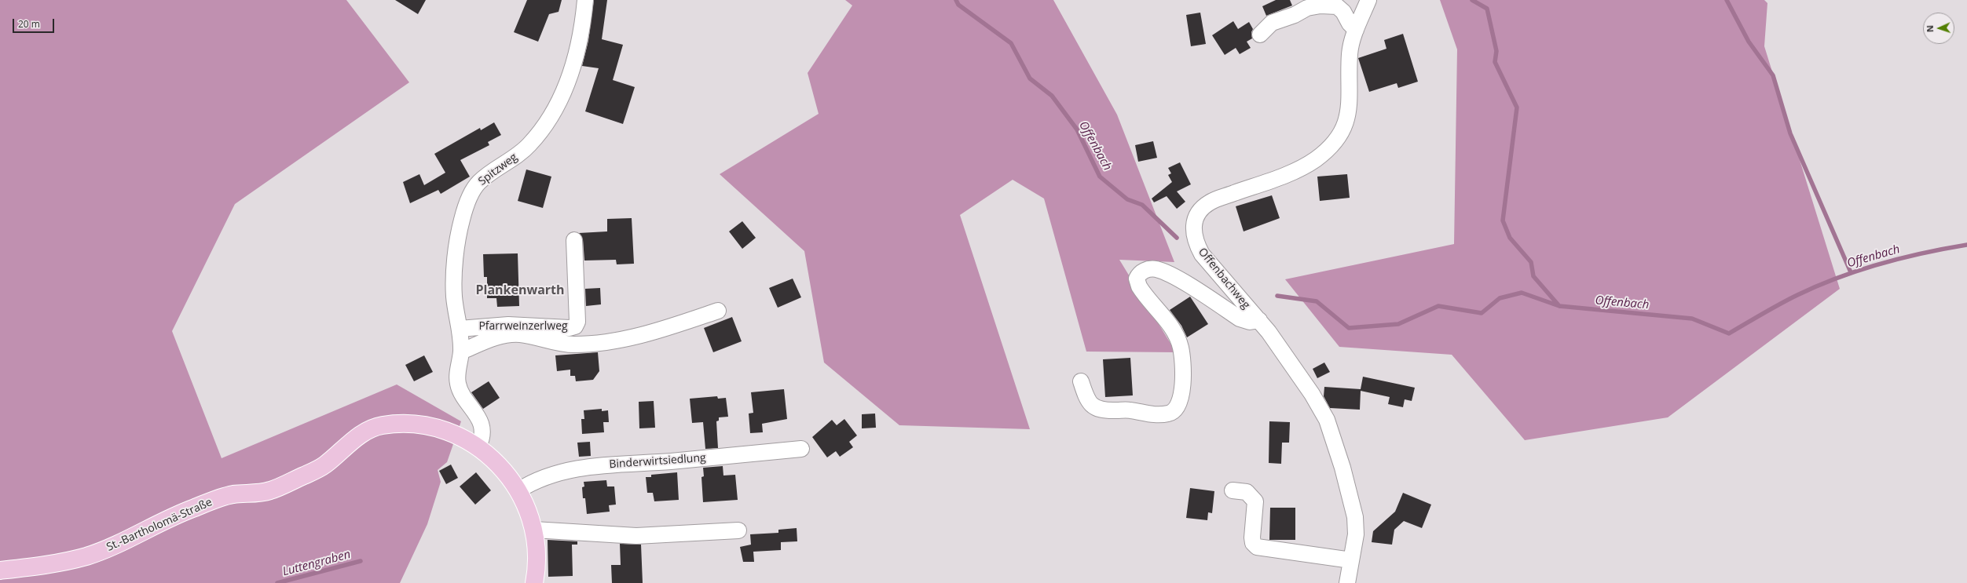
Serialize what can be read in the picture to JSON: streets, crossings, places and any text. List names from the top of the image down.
{
  "streets": {
    "main road": ["St.-Bartholomä-Straße"],
    "street": [
      "Spitzweg",
      "Offenbachweg",
      "Pfarrweinzerlweg",
      "Binderwirtsiedlung"
    ]
  },
  "crossings": [
    ["Spitzweg", "Pfarrweinzerlweg"],
    ["Spitzweg", "St.-Bartholomä-Straße"],
    ["Binderwirtsiedlung", "St.-Bartholomä-Straße"]
  ],
  "districts": ["Plankenwarth"],
  "water": ["Offenbach", "Luttengraben"],
  "scale_bar": "20 m",
  "north": "left"
}
